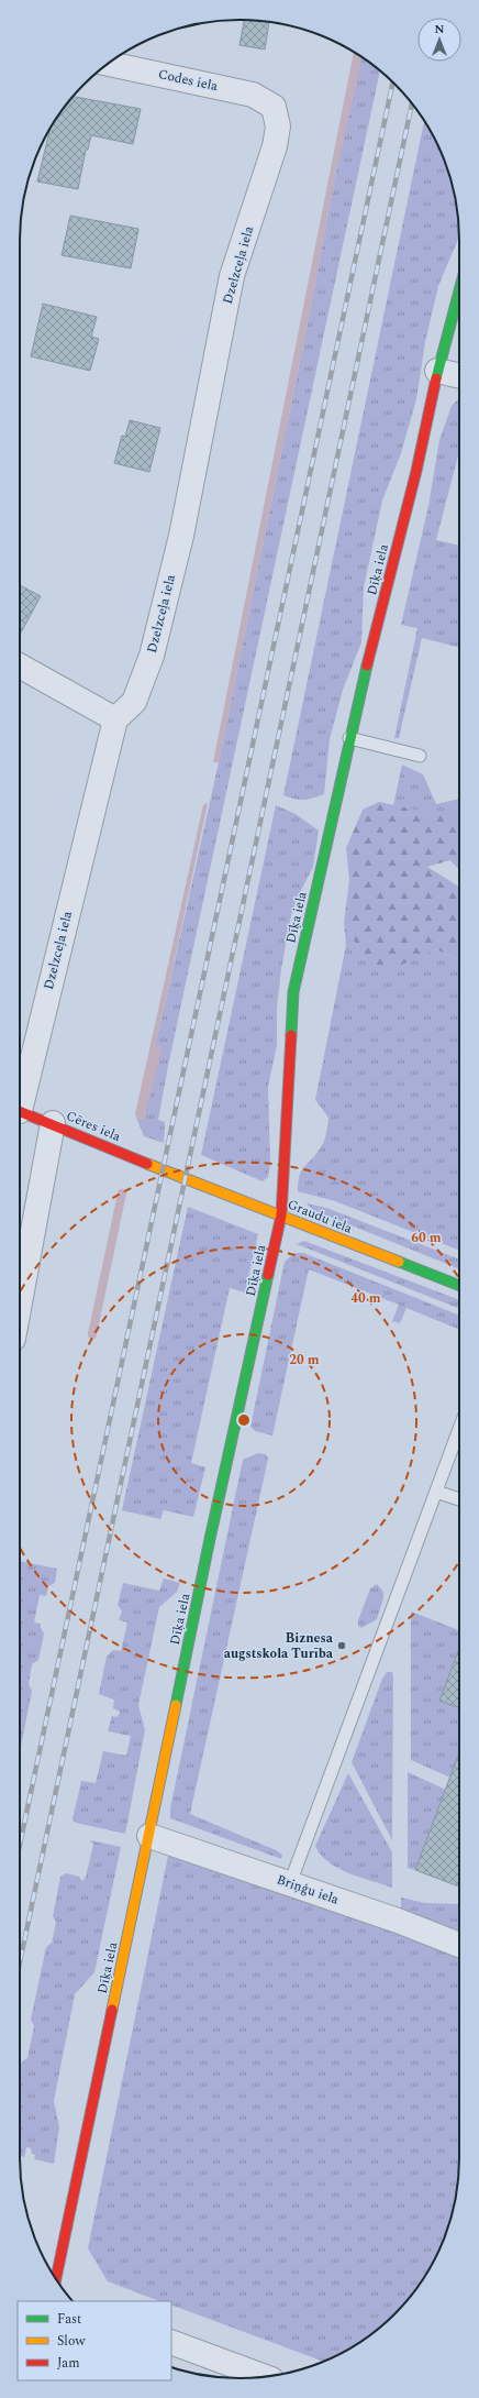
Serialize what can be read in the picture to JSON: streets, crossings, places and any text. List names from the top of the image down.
{
  "streets": {
    "street": [
      "Codes iela",
      "Dzelzceļa iela",
      "Dīķa iela",
      "Cēres iela",
      "Graudu iela",
      "Briņģu iela"
    ]
  },
  "crossings": [
    ["Codes iela", "Dzelzceļa iela"],
    ["Dīķa iela", "Graudu iela"],
    ["Dīķa iela", "Briņģu iela"],
    ["Cēres iela", "Graudu iela"]
  ],
  "places": ["Biznesa augstskola Turība"],
  "legend": ["Fast", "Slow", "Jam"],
  "north": "top",
  "rings": ["60 m", "40 m", "20 m"]
}
